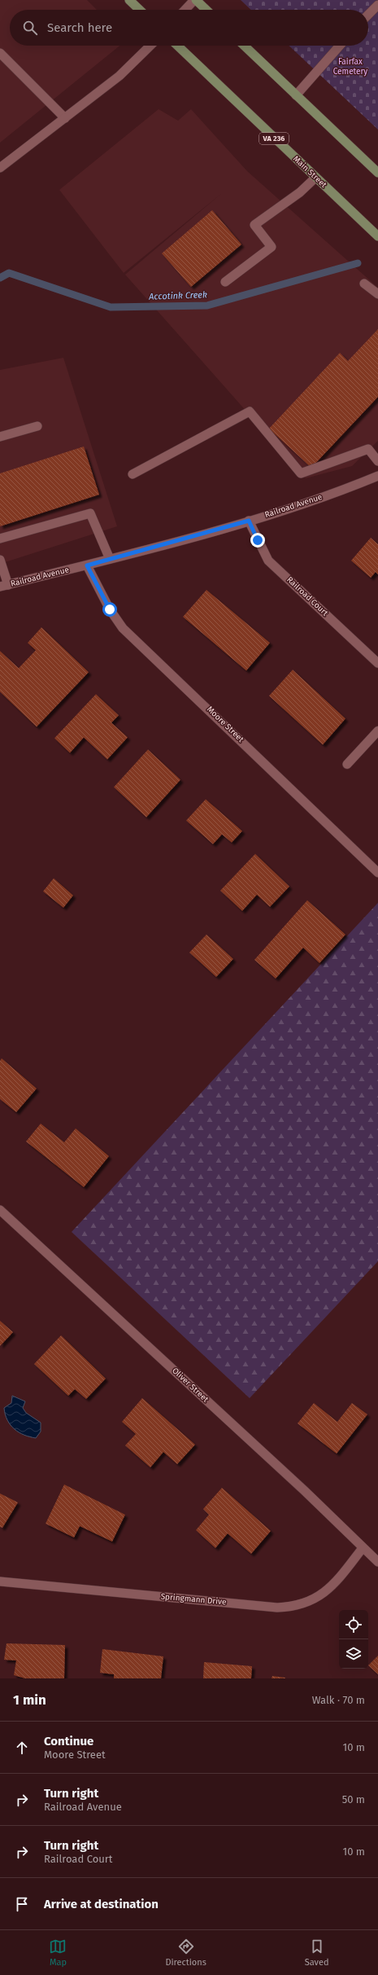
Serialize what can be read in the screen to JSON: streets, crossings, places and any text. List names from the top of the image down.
{
  "streets": {
    "main road": ["VA 236", "Main Street"],
    "street": [
      "Railroad Avenue",
      "Railroad Court",
      "Moore Street",
      "Oliver Street",
      "Springmann Drive"
    ]
  },
  "crossings": [
    ["Railroad Avenue", "Railroad Court"],
    ["Railroad Avenue", "Moore Street"],
    ["Oliver Street", "Springmann Drive"]
  ],
  "water": ["Accotink Creek"],
  "parks": ["Fairfax Cemetery"],
  "page": {
    "search": "Search here",
    "heading": ["1 min", "Walk · 70 m"],
    "list": [
      ["Continue", "Moore Street", "10 m"],
      ["Turn right", "Railroad Avenue", "50 m"],
      ["Turn right", "Railroad Court", "10 m"],
      "Arrive at destination"
    ],
    "nav": ["Map", "Directions", "Saved"]
  }
}
